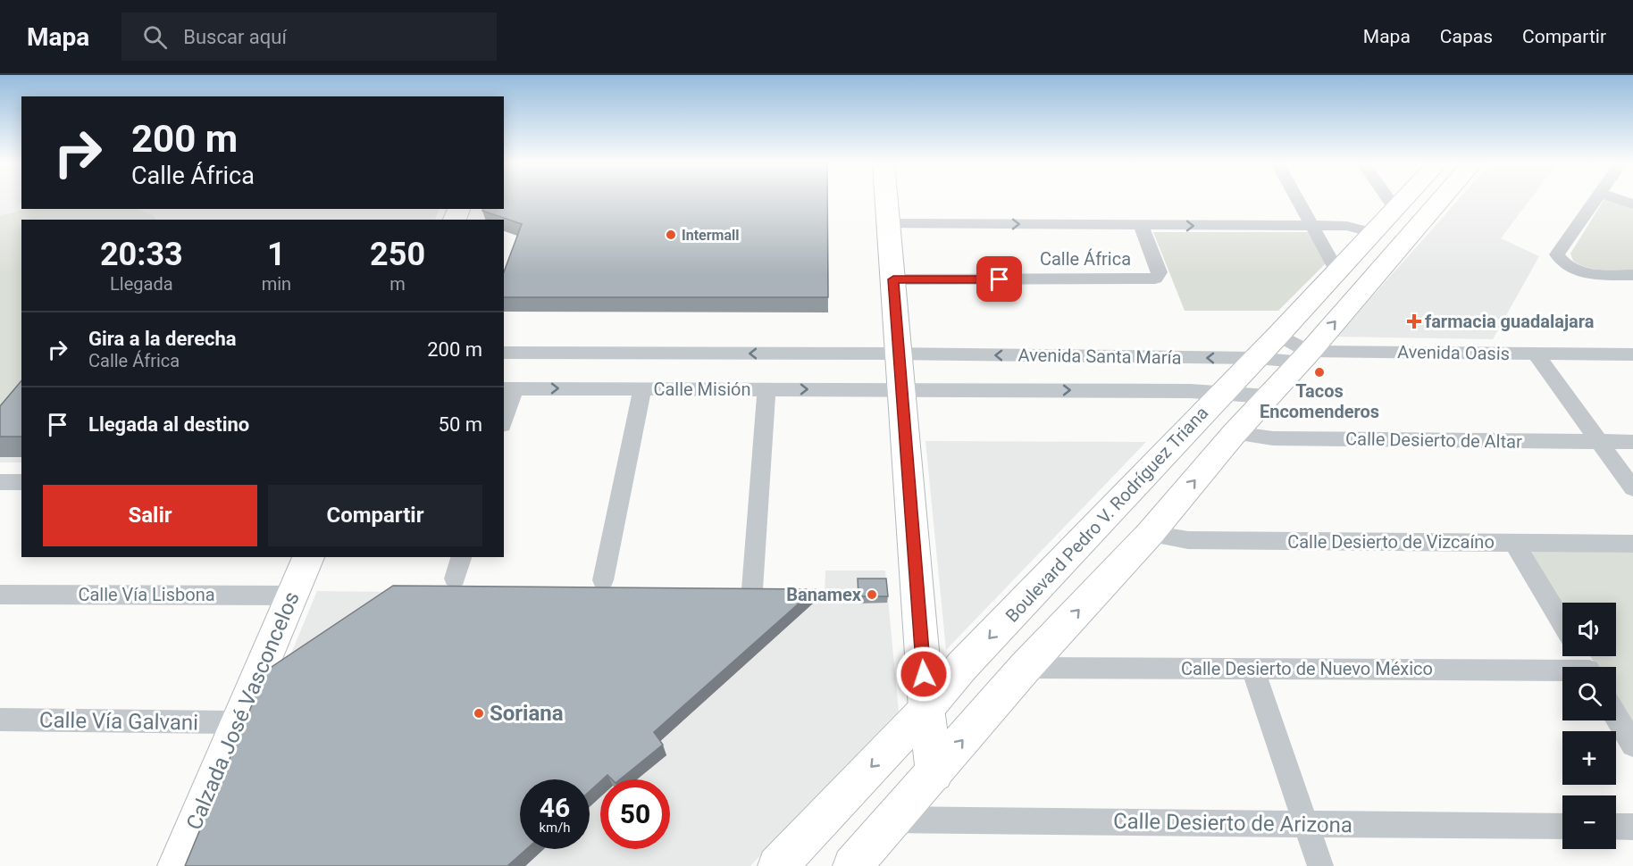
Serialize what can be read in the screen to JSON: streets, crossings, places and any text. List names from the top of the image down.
{
  "streets": {
    "main road": ["Boulevard Pedro V. Rodríguez Triana", "Calzada José Vasconcelos"],
    "street": [
      "Calle África",
      "Avenida Oasis",
      "Avenida Santa María",
      "Calle Misión",
      "Calle Desierto de Altar",
      "Calle Desierto de Vizcaíno",
      "Calle Vía Lisbona",
      "Calle Desierto de Nuevo México",
      "Calle Vía Galvani",
      "Calle Desierto de Arizona"
    ]
  },
  "crossings": [
    ["Avenida Oasis", "Avenida Santa María"],
    ["Avenida Oasis", "Boulevard Pedro V. Rodríguez Triana"],
    ["Avenida Santa María", "Calle Misión"],
    ["Avenida Santa María", "Boulevard Pedro V. Rodríguez Triana"],
    ["Calle Desierto de Altar", "Boulevard Pedro V. Rodríguez Triana"],
    ["Boulevard Pedro V. Rodríguez Triana", "Calle Desierto de Vizcaíno"],
    ["Boulevard Pedro V. Rodríguez Triana", "Calle Desierto de Nuevo México"],
    ["Boulevard Pedro V. Rodríguez Triana", "Calle Desierto de Arizona"],
    ["Calle Vía Lisbona", "Calzada José Vasconcelos"],
    ["Calzada José Vasconcelos", "Calle Vía Galvani"]
  ],
  "places": {
    "other": [
      "Intermall",
      "Tacos Encomenderos",
      "Banamex",
      "Soriana"
    ],
    "health": ["farmacia guadalajara"]
  },
  "page": {
    "header": "Mapa",
    "search": "Buscar aquí",
    "nav": ["Mapa", "Capas", "Compartir"],
    "turn": ["200 m", "Calle África"],
    "eta": [
      "20:33",
      "Llegada",
      "1",
      "min",
      "250",
      "m"
    ],
    "list": [
      {
        "name": "Gira a la derecha",
        "note": "Calle África",
        "value": "200 m"
      },
      {
        "name": "Llegada al destino",
        "value": "50 m"
      }
    ],
    "buttons": ["Salir", "Compartir"],
    "map_buttons": ["+", "−"],
    "speed": "46 km/h",
    "limit": "50"
  }
}
